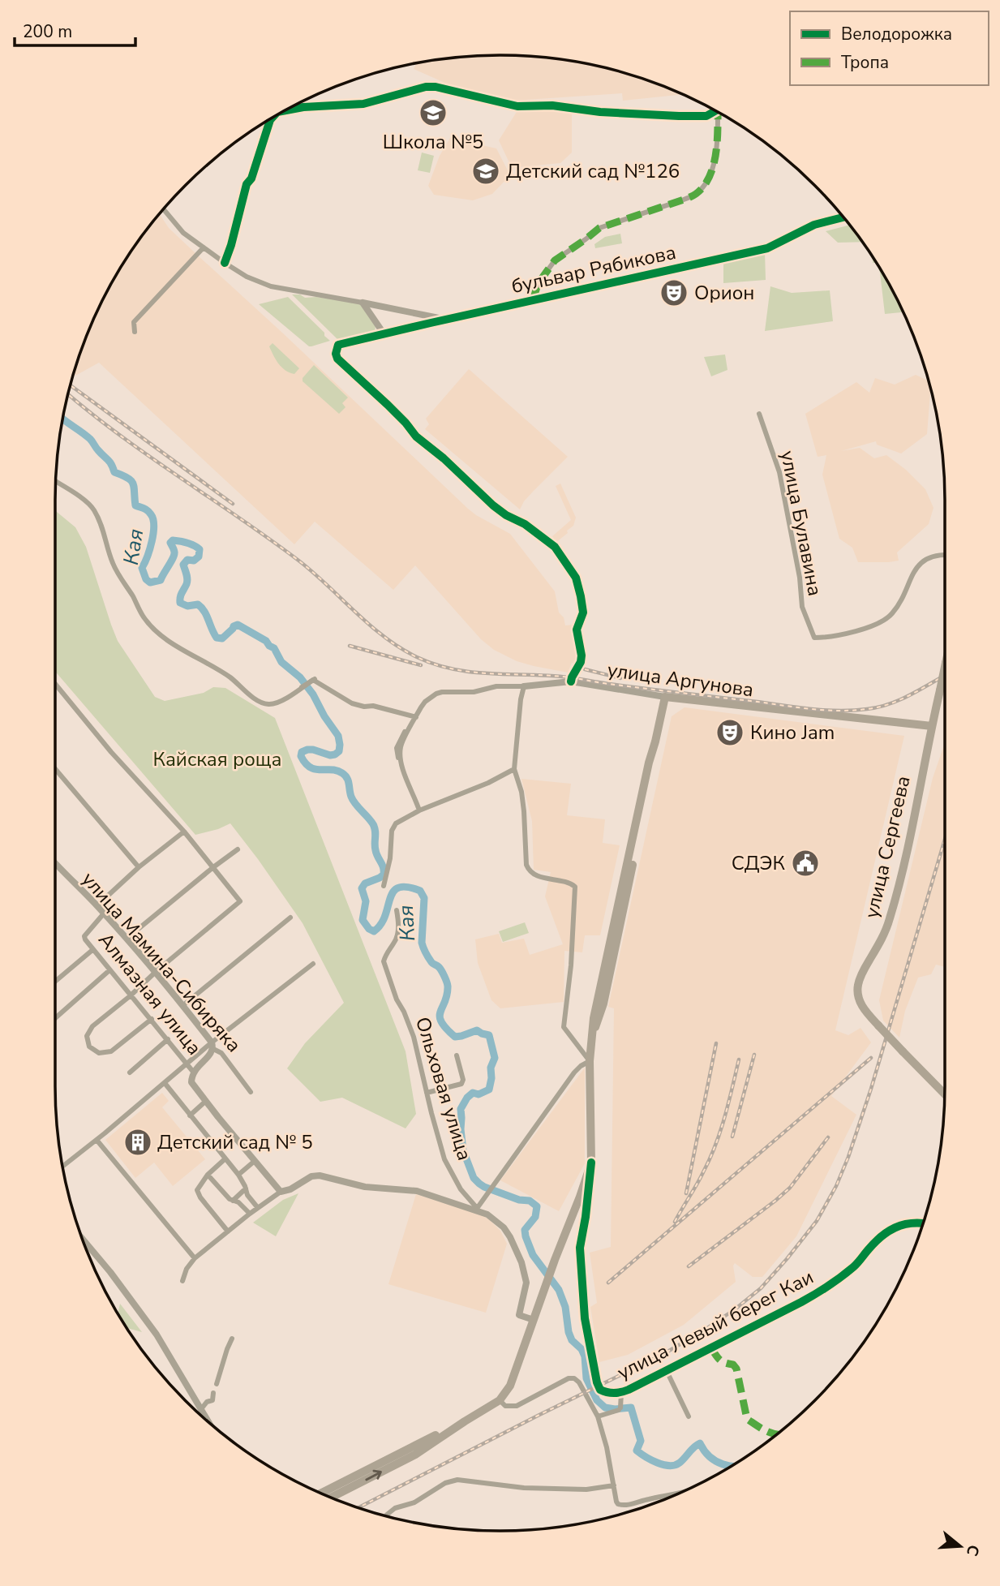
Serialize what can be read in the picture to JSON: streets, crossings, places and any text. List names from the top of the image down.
{
  "streets": {
    "main road": ["улица Аргунова", "улица Сергеева"],
    "street": [
      "бульвар Рябикова",
      "улица Булавина",
      "улица Мамина-Сибиряка",
      "Алмазная улица",
      "Ольховая улица",
      "улица Левый берег Каи"
    ]
  },
  "crossings": [
    ["бульвар Рябикова", "улица Аргунова"],
    ["улица Аргунова", "улица Сергеева"],
    ["улица Мамина-Сибиряка", "Алмазная улица"]
  ],
  "water": ["Кая"],
  "parks": ["Кайская роща"],
  "places": {
    "school or university": ["Школа №5", "Детский сад №126"],
    "theatre": ["Орион", "Кино Jam"],
    "public building": ["СДЭК"],
    "building": ["Детский сад № 5"]
  },
  "legend": ["Велодорожка", "Тропа"],
  "scale_bar": "200 m",
  "north": "right"
}
